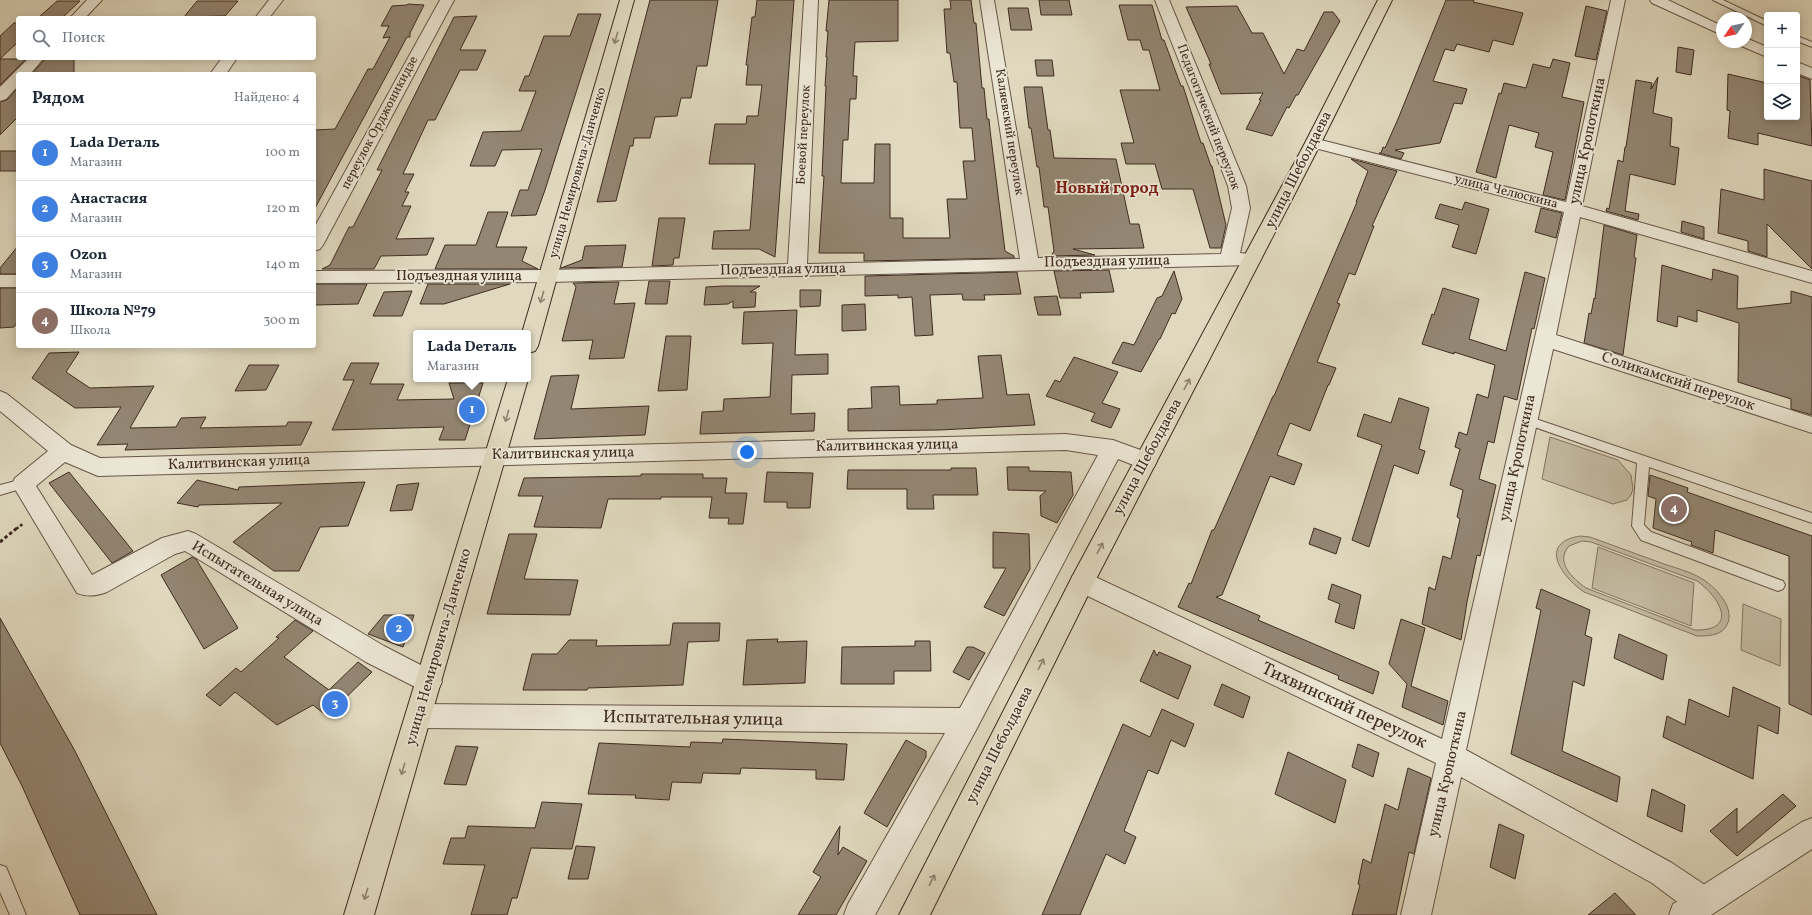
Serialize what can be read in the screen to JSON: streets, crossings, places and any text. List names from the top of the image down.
{
  "streets": {
    "main road": ["улица Шеболдаева", "улица Немировича-Данченко"],
    "street": [
      "Педагогический переулок",
      "переулок Орджоникидзе",
      "Каляевский переулок",
      "Боевой переулок",
      "улица Кропоткина",
      "улица Челюскина",
      "Подъездная улица",
      "Соликамский переулок",
      "Калитвинская улица",
      "Испытательная улица",
      "Тихвинский переулок"
    ]
  },
  "crossings": [
    ["Педагогический переулок", "Подъездная улица"],
    ["Каляевский переулок", "Подъездная улица"],
    ["Боевой переулок", "Подъездная улица"],
    ["улица Кропоткина", "улица Челюскина"],
    ["улица Кропоткина", "Соликамский переулок"],
    ["улица Кропоткина", "Тихвинский переулок"],
    ["улица Шеболдаева", "улица Челюскина"],
    ["улица Шеболдаева", "Подъездная улица"],
    ["улица Шеболдаева", "Калитвинская улица"],
    ["улица Шеболдаева", "Тихвинский переулок"],
    ["улица Немировича-Данченко", "Подъездная улица"],
    ["улица Немировича-Данченко", "Калитвинская улица"],
    ["улица Немировича-Данченко", "Испытательная улица"]
  ],
  "one_way": ["улица Шеболдаева", "улица Немировича-Данченко"],
  "districts": ["Новый город"],
  "north": "bottom left",
  "page": {
    "map_buttons": ["+", "−"],
    "search": "Поиск",
    "heading": ["Рядом", "Найдено: 4"],
    "list": [
      {
        "mark": "1",
        "name": "Lada Dеталь",
        "note": "Магазин",
        "value": "100 m"
      },
      {
        "mark": "2",
        "name": "Анастасия",
        "note": "Магазин",
        "value": "120 m"
      },
      {
        "mark": "3",
        "name": "Ozon",
        "note": "Магазин",
        "value": "140 m"
      },
      {
        "mark": "4",
        "name": "Школа №79",
        "note": "Школа",
        "value": "300 m"
      }
    ],
    "popup": ["Lada Dеталь", "Магазин"],
    "pins": [
      "1",
      "4",
      "2",
      "3"
    ]
  }
}
